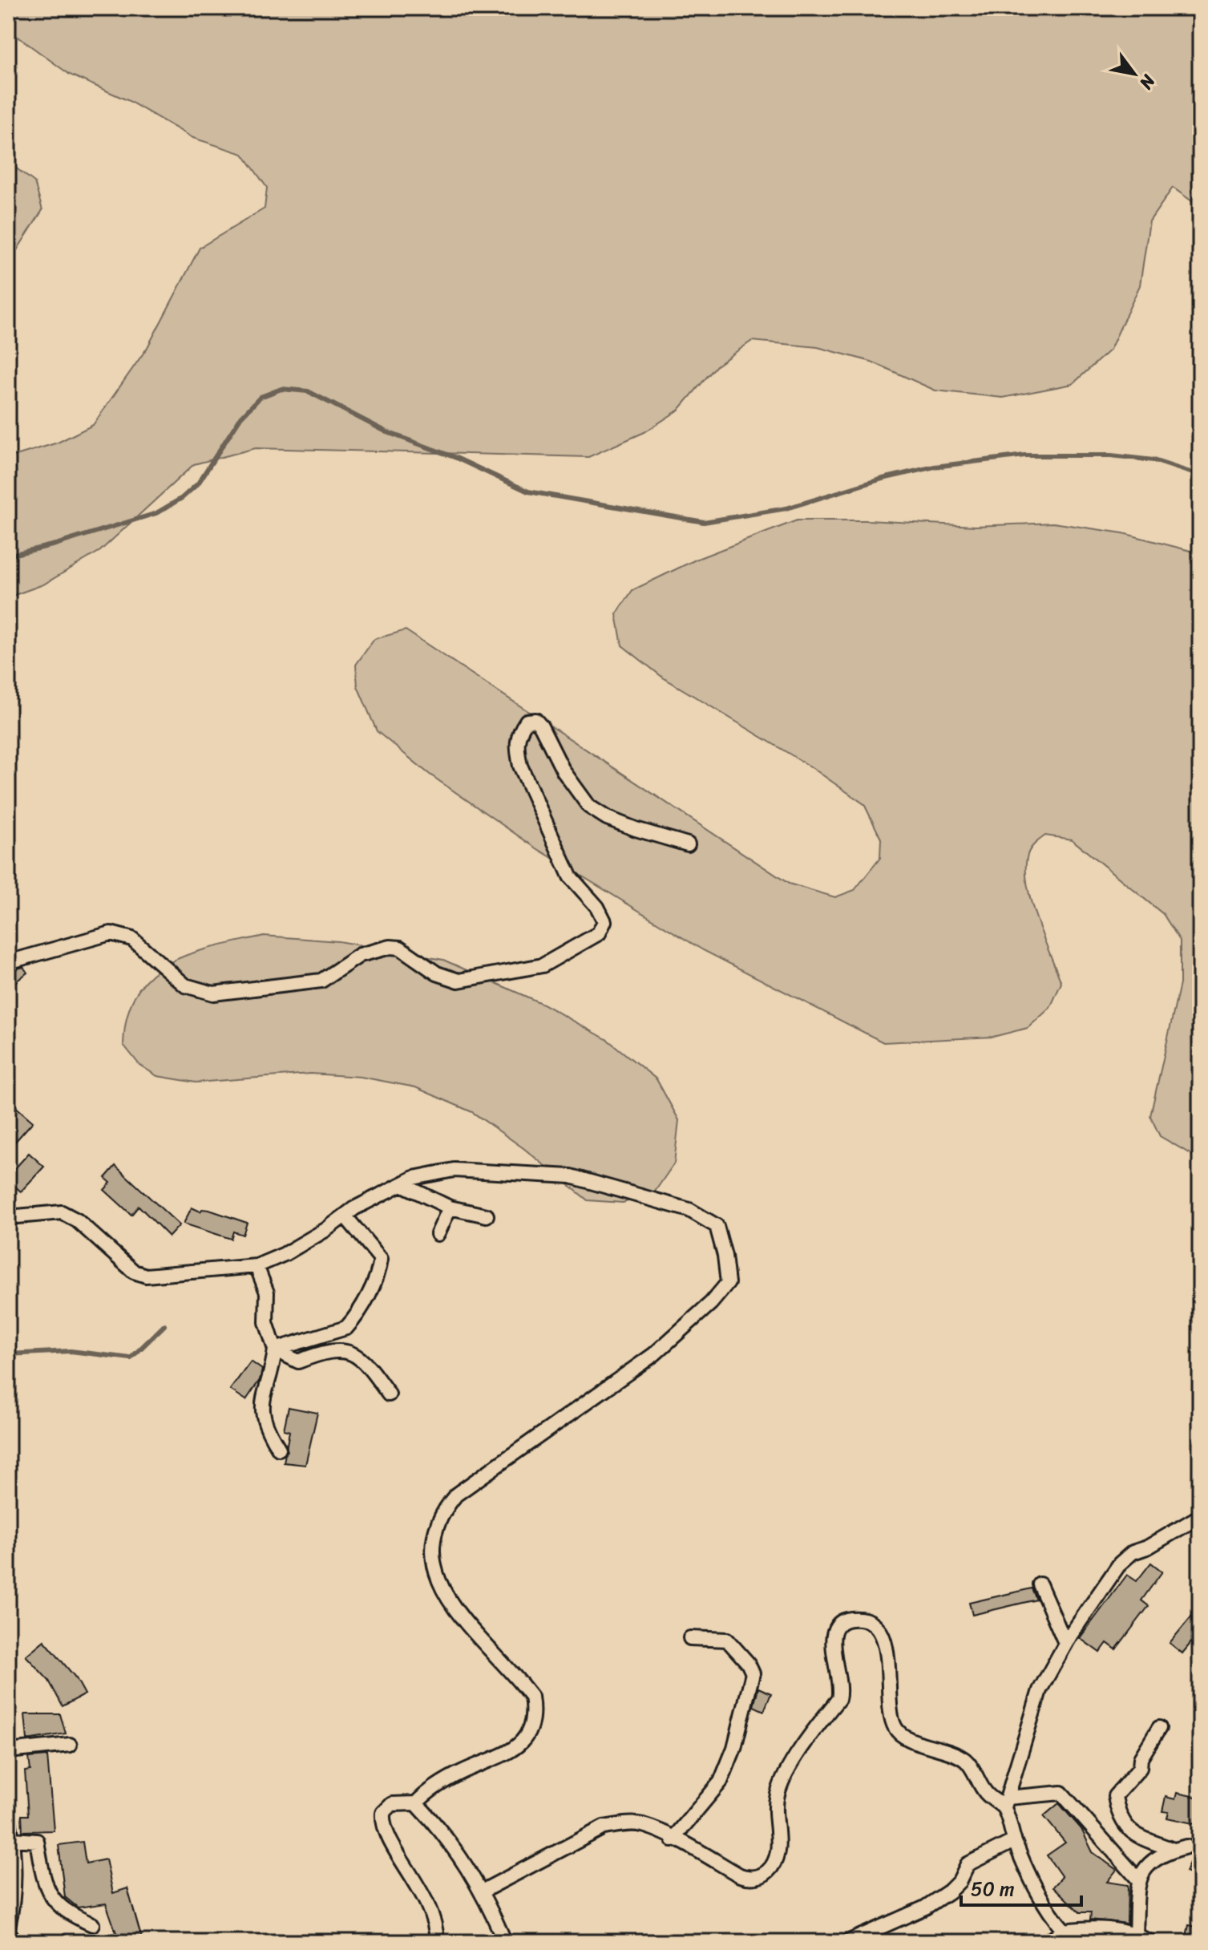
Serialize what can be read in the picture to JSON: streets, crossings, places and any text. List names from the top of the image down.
{
  "scale_bar": "50 m",
  "north": "bottom right"
}
